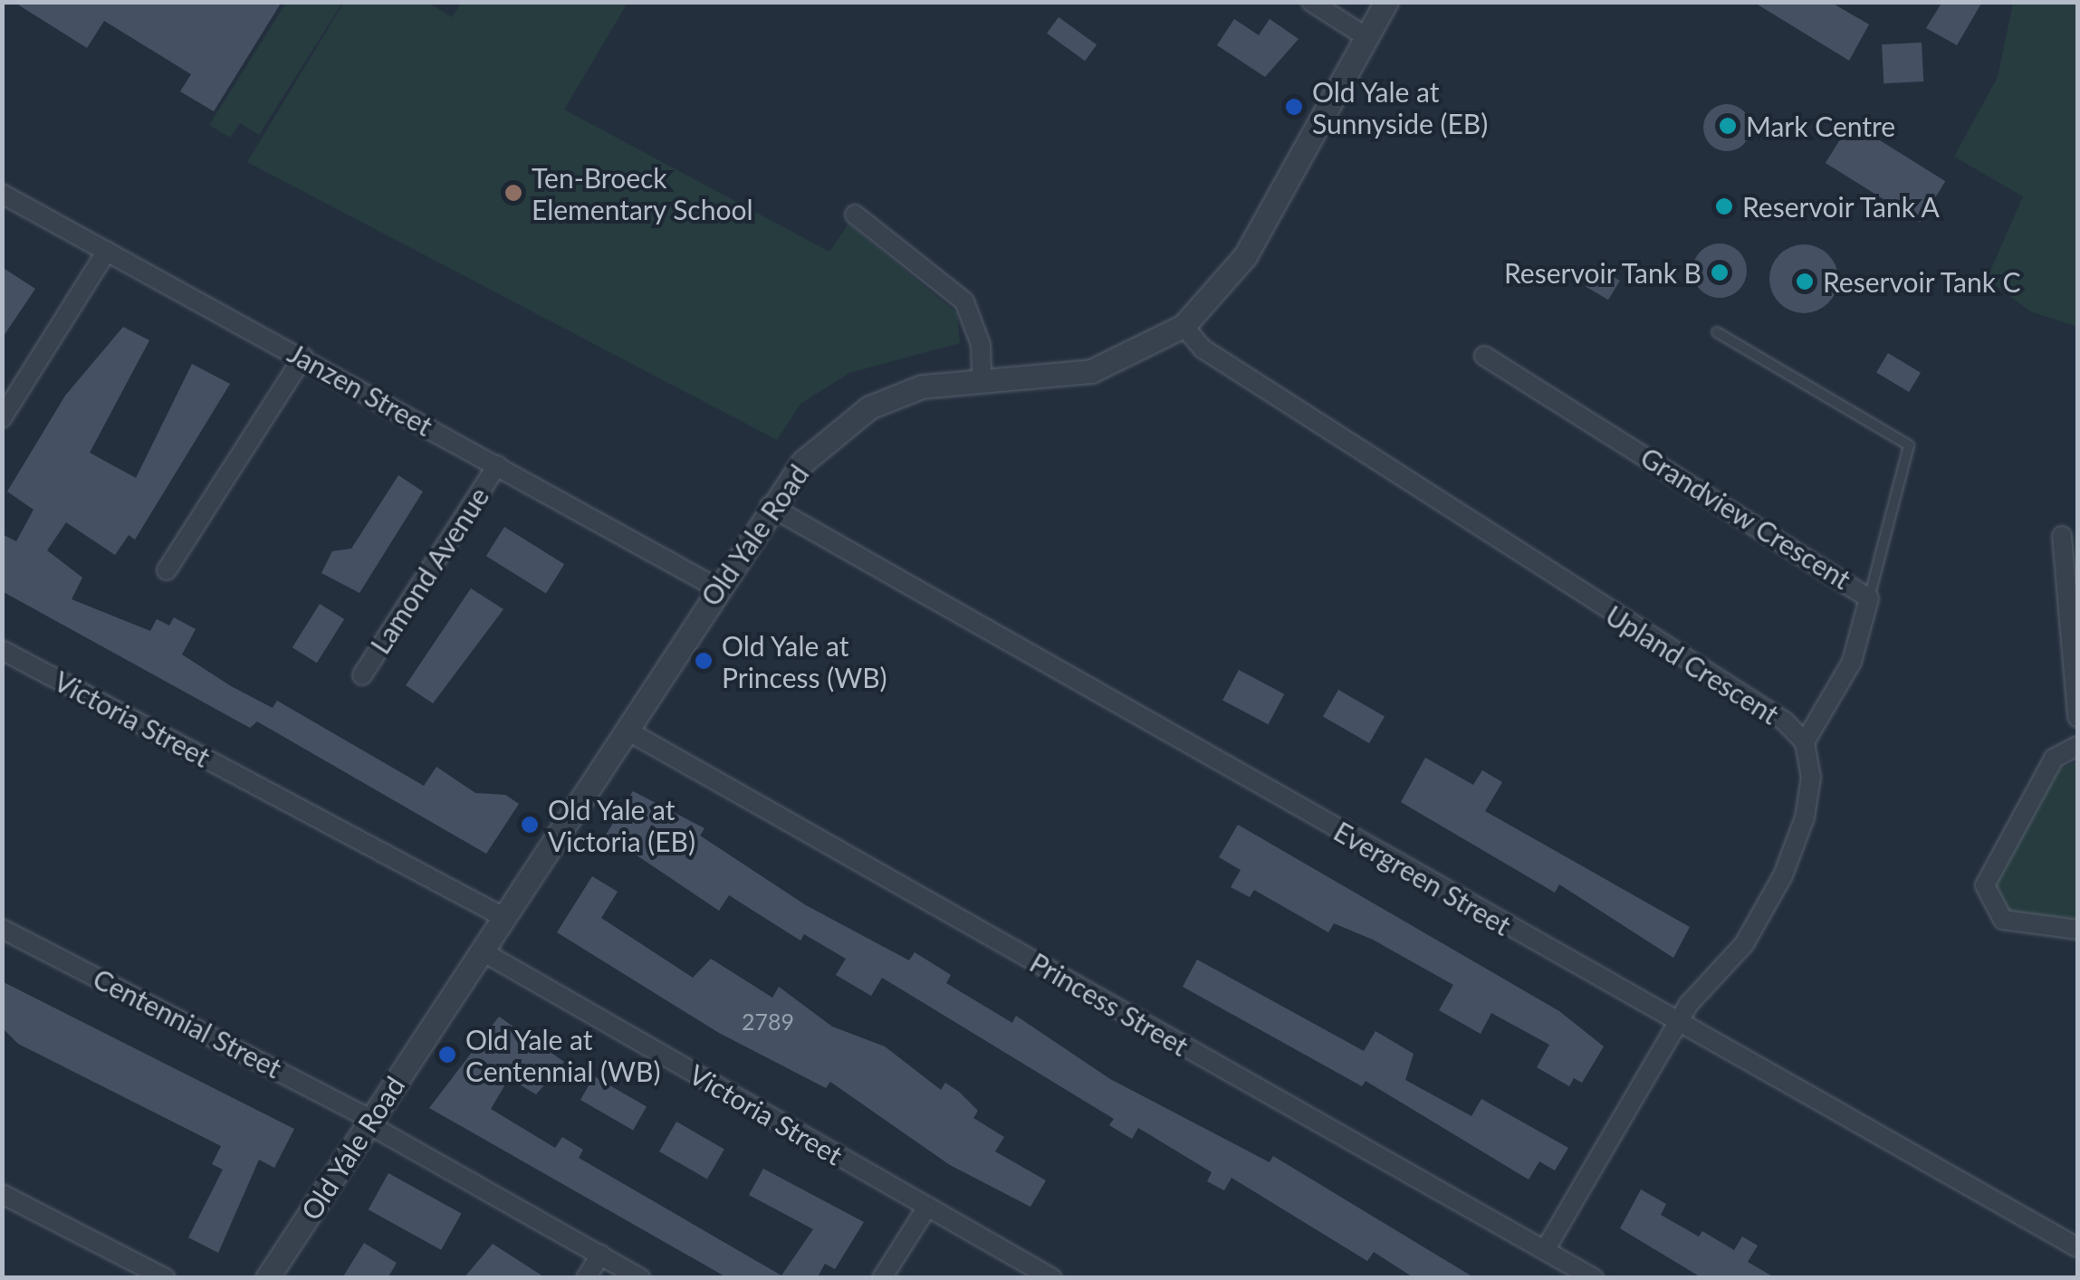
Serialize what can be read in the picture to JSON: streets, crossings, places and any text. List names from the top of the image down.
{
  "streets": {
    "street": [
      "Janzen Street",
      "Grandview Crescent",
      "Old Yale Road",
      "Lamond Avenue",
      "Upland Crescent",
      "Victoria Street",
      "Evergreen Street",
      "Princess Street",
      "Centennial Street"
    ]
  },
  "crossings": [
    ["Janzen Street", "Old Yale Road"],
    ["Janzen Street", "Lamond Avenue"],
    ["Grandview Crescent", "Upland Crescent"],
    ["Old Yale Road", "Upland Crescent"],
    ["Old Yale Road", "Victoria Street"],
    ["Old Yale Road", "Evergreen Street"],
    ["Old Yale Road", "Princess Street"],
    ["Old Yale Road", "Centennial Street"],
    ["Upland Crescent", "Evergreen Street"],
    ["Upland Crescent", "Princess Street"]
  ],
  "places": [
    "Old Yale at Sunnyside (EB)",
    "Mark Centre",
    "Ten-Broeck Elementary School",
    "Reservoir Tank A",
    "Reservoir Tank B",
    "Reservoir Tank C",
    "Old Yale at Princess (WB)",
    "Old Yale at Victoria (EB)",
    "Old Yale at Centennial (WB)"
  ],
  "house_numbers": ["2789"]
}
